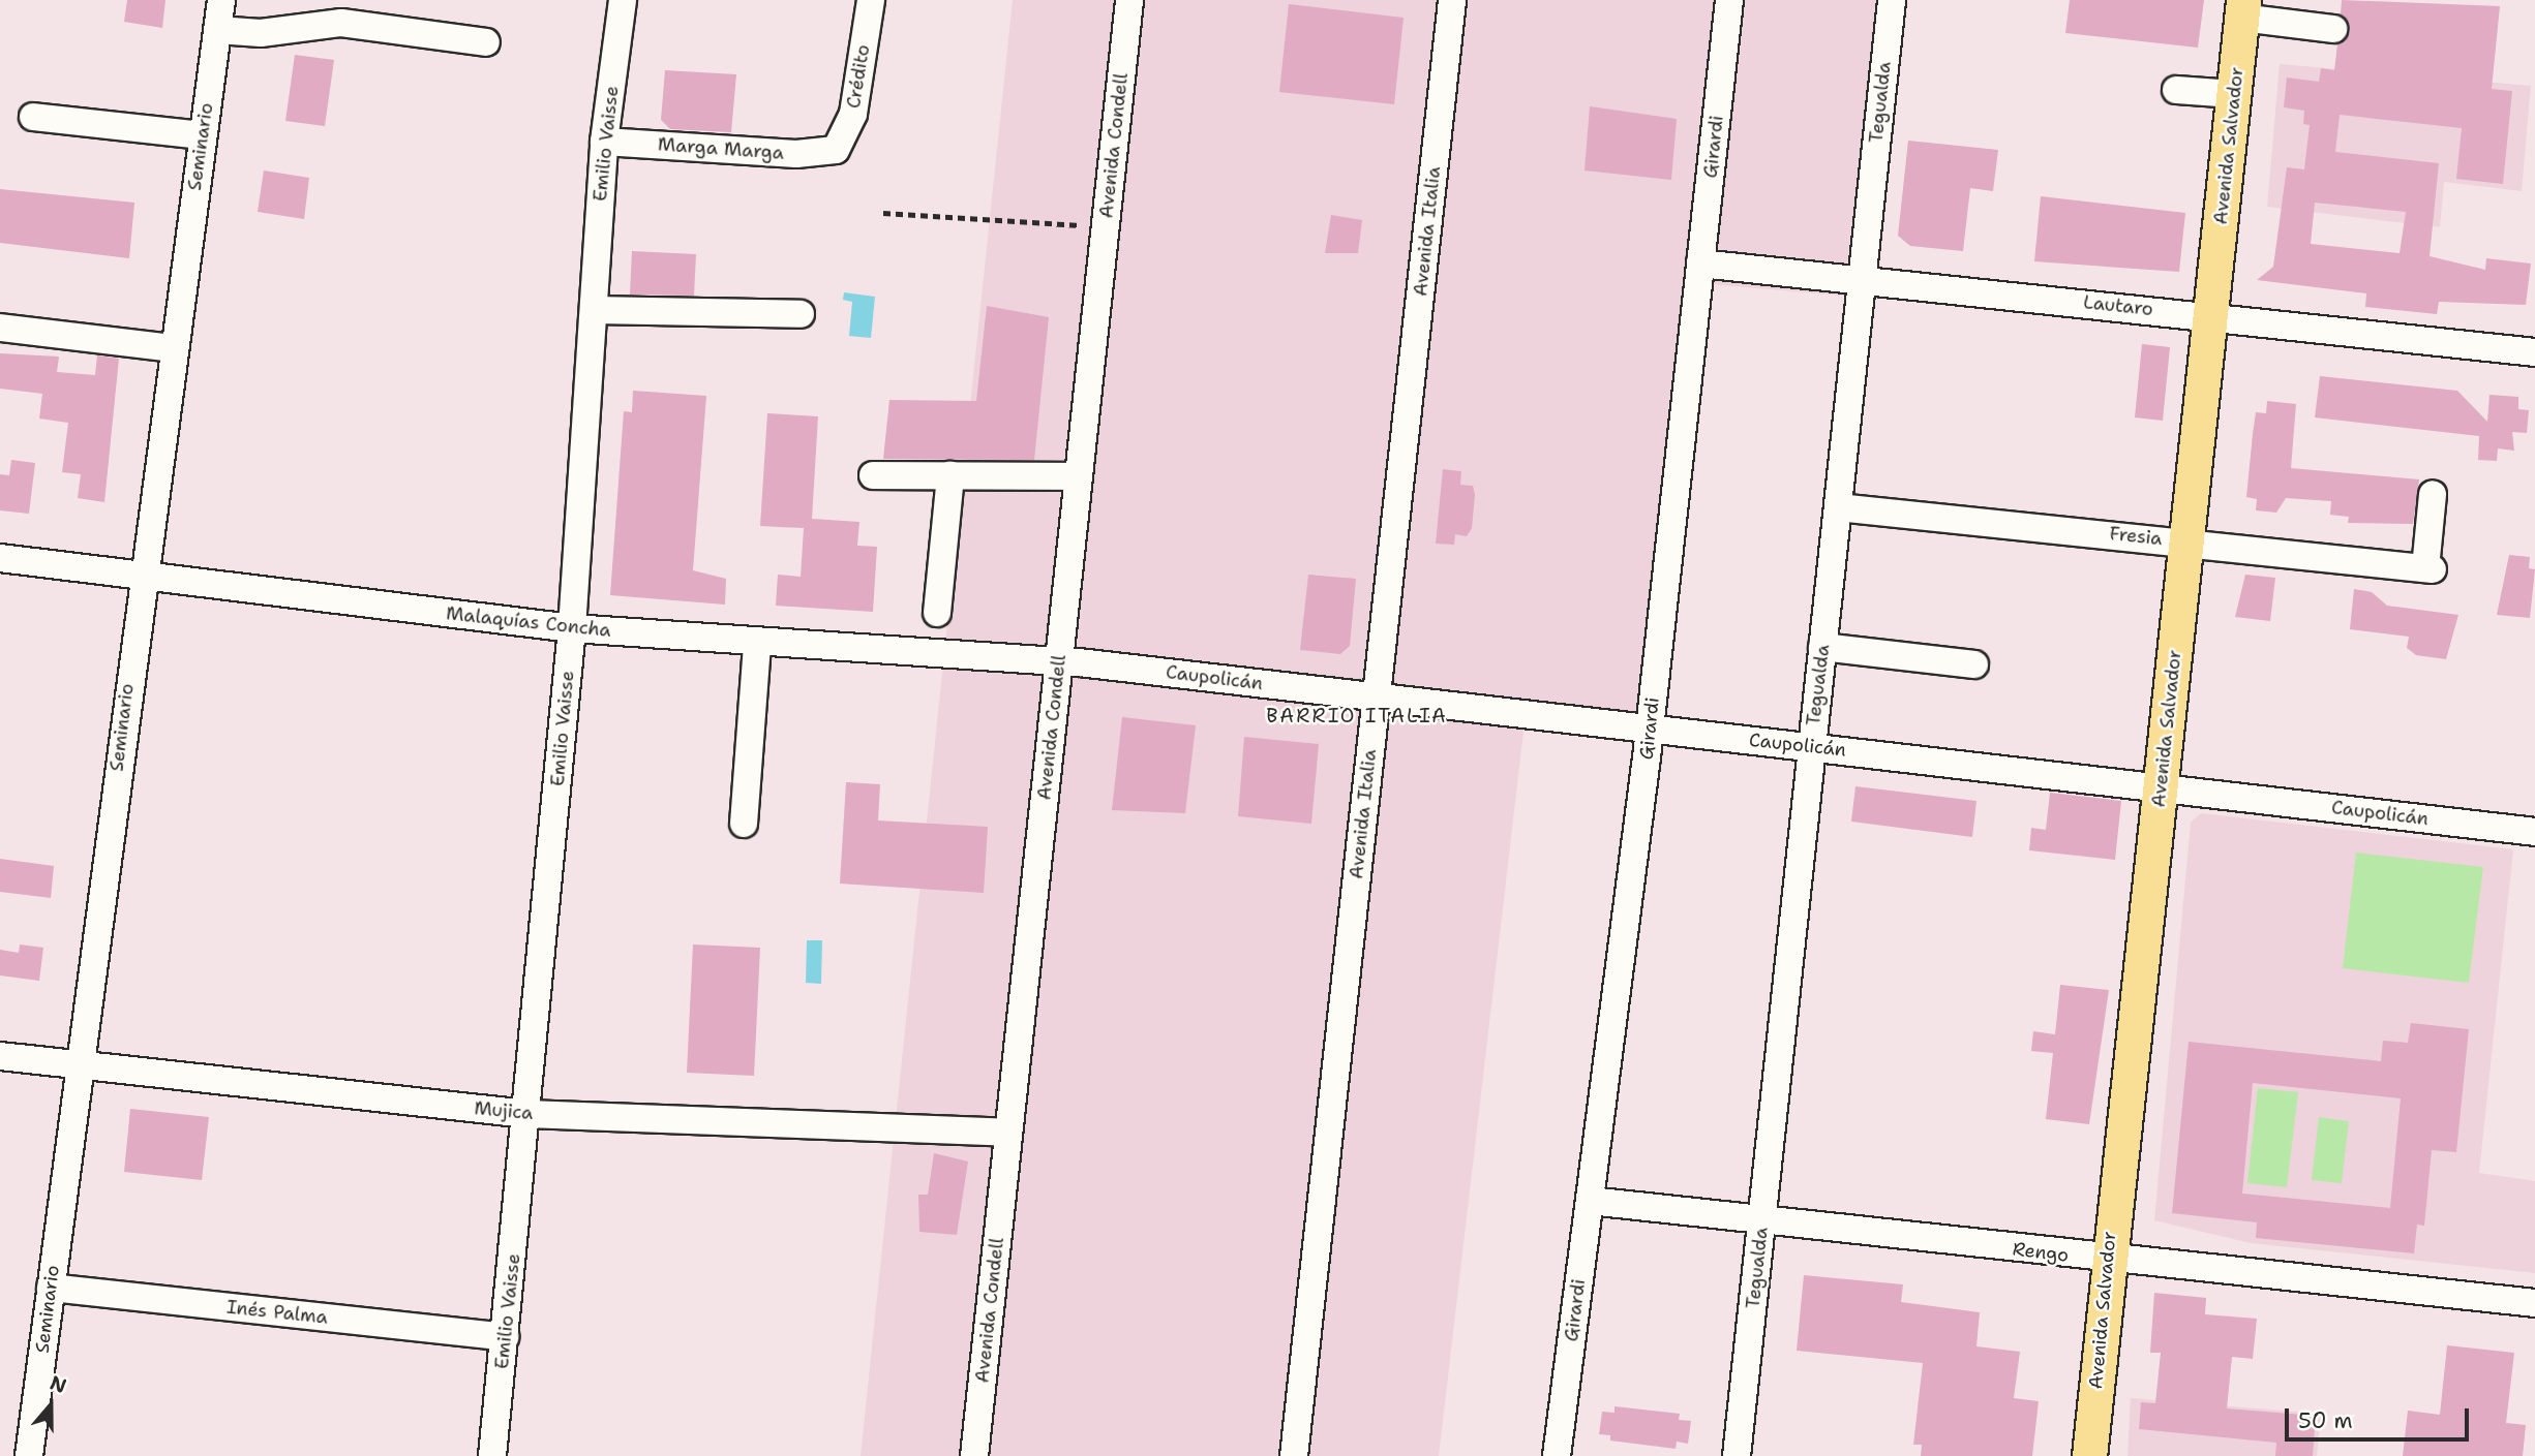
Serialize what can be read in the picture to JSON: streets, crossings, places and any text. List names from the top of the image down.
{
  "streets": {
    "main road": ["Avenida Salvador"],
    "street": [
      "Crédito",
      "Tegualda",
      "Emilio Vaisse",
      "Avenida Condell",
      "Seminario",
      "Girardi",
      "Marga Marga",
      "Avenida Italia",
      "Lautaro",
      "Fresia",
      "Malaquías Concha",
      "Caupolicán",
      "Mujica",
      "Rengo",
      "Inés Palma"
    ]
  },
  "crossings": [
    ["Crédito", "Marga Marga"],
    ["Tegualda", "Lautaro"],
    ["Tegualda", "Fresia"],
    ["Tegualda", "Caupolicán"],
    ["Tegualda", "Rengo"],
    ["Emilio Vaisse", "Marga Marga"],
    ["Emilio Vaisse", "Malaquías Concha"],
    ["Emilio Vaisse", "Mujica"],
    ["Emilio Vaisse", "Inés Palma"],
    ["Avenida Condell", "Malaquías Concha"],
    ["Avenida Condell", "Caupolicán"],
    ["Avenida Condell", "Mujica"],
    ["Avenida Salvador", "Lautaro"],
    ["Avenida Salvador", "Fresia"],
    ["Avenida Salvador", "Caupolicán"],
    ["Avenida Salvador", "Rengo"],
    ["Seminario", "Malaquías Concha"],
    ["Seminario", "Mujica"],
    ["Seminario", "Inés Palma"],
    ["Girardi", "Lautaro"],
    ["Girardi", "Caupolicán"],
    ["Girardi", "Rengo"],
    ["Avenida Italia", "Caupolicán"],
    ["Malaquías Concha", "Caupolicán"]
  ],
  "districts": ["BARRIO ITALIA"],
  "scale_bar": "50 m",
  "north": "top"
}
